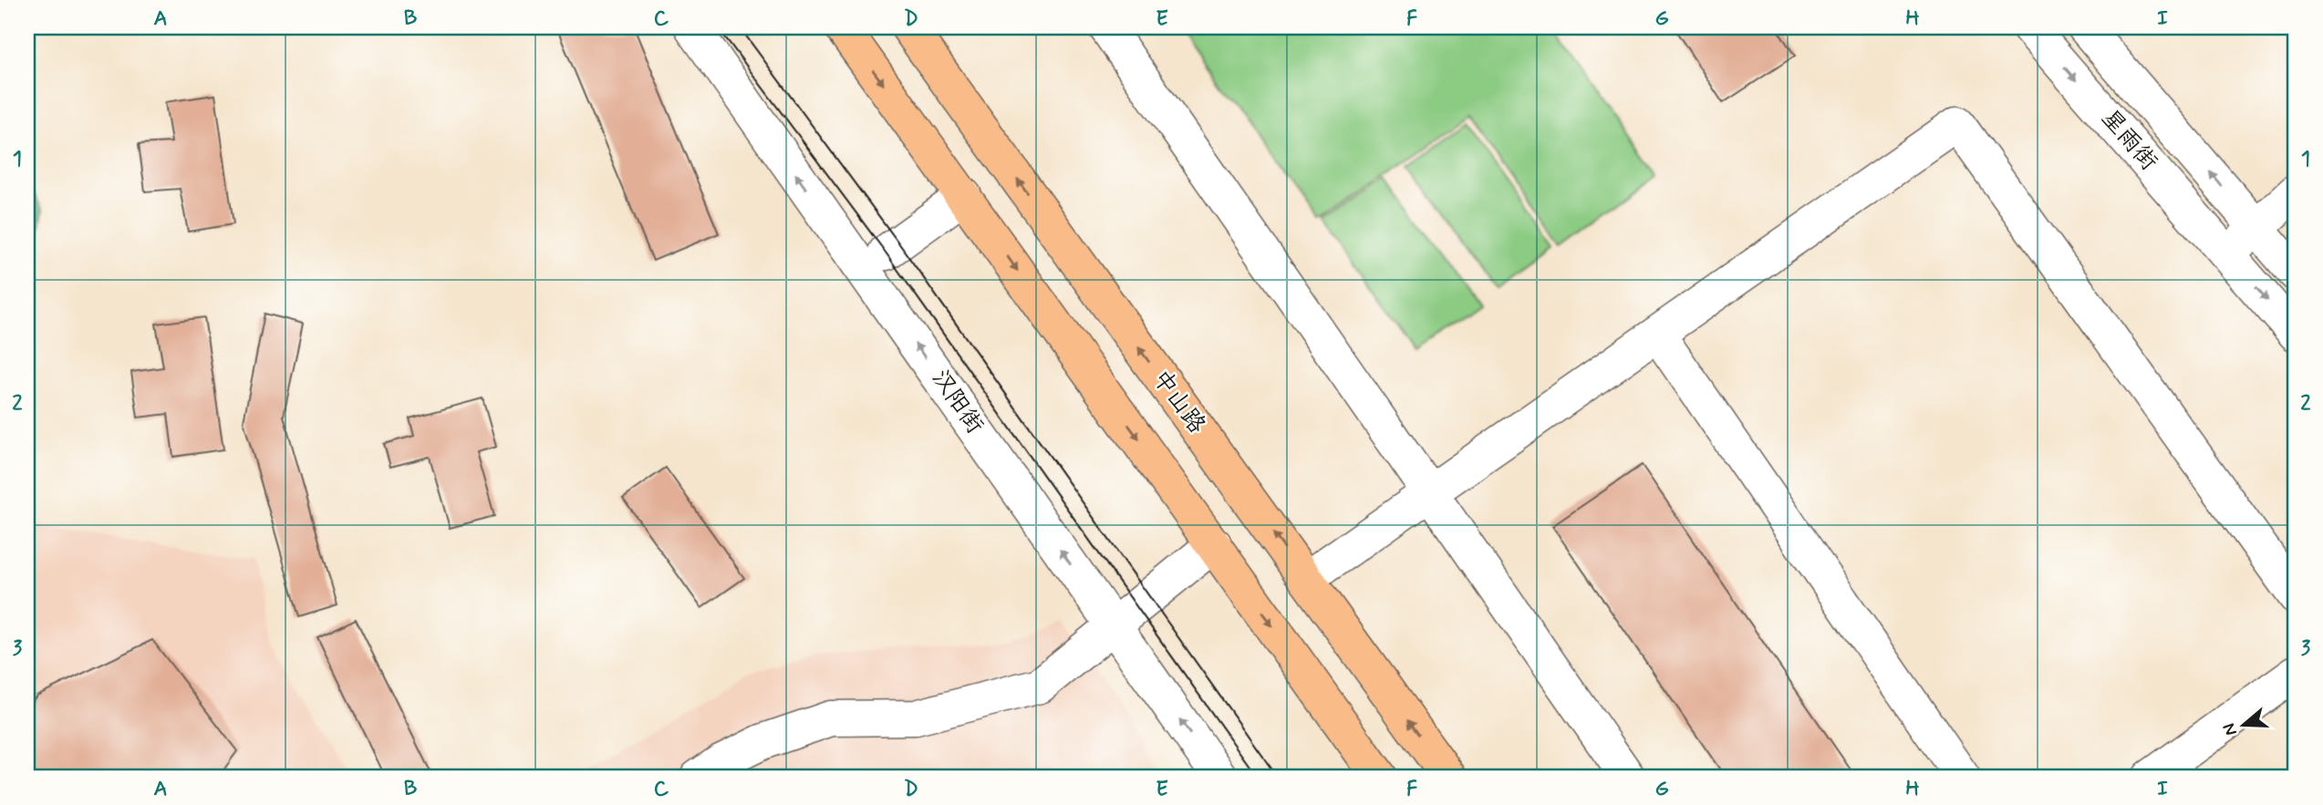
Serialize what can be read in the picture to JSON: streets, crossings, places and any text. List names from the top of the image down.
{
  "streets": {
    "highway": ["中山路"],
    "street": ["星雨街", "汉阳街"]
  },
  "one_way": ["汉阳街"],
  "north": "left",
  "grid": {
    "columns": [
      "A",
      "B",
      "C",
      "D",
      "E",
      "F",
      "G",
      "H",
      "I"
    ],
    "rows": ["1", "2", "3"]
  }
}
